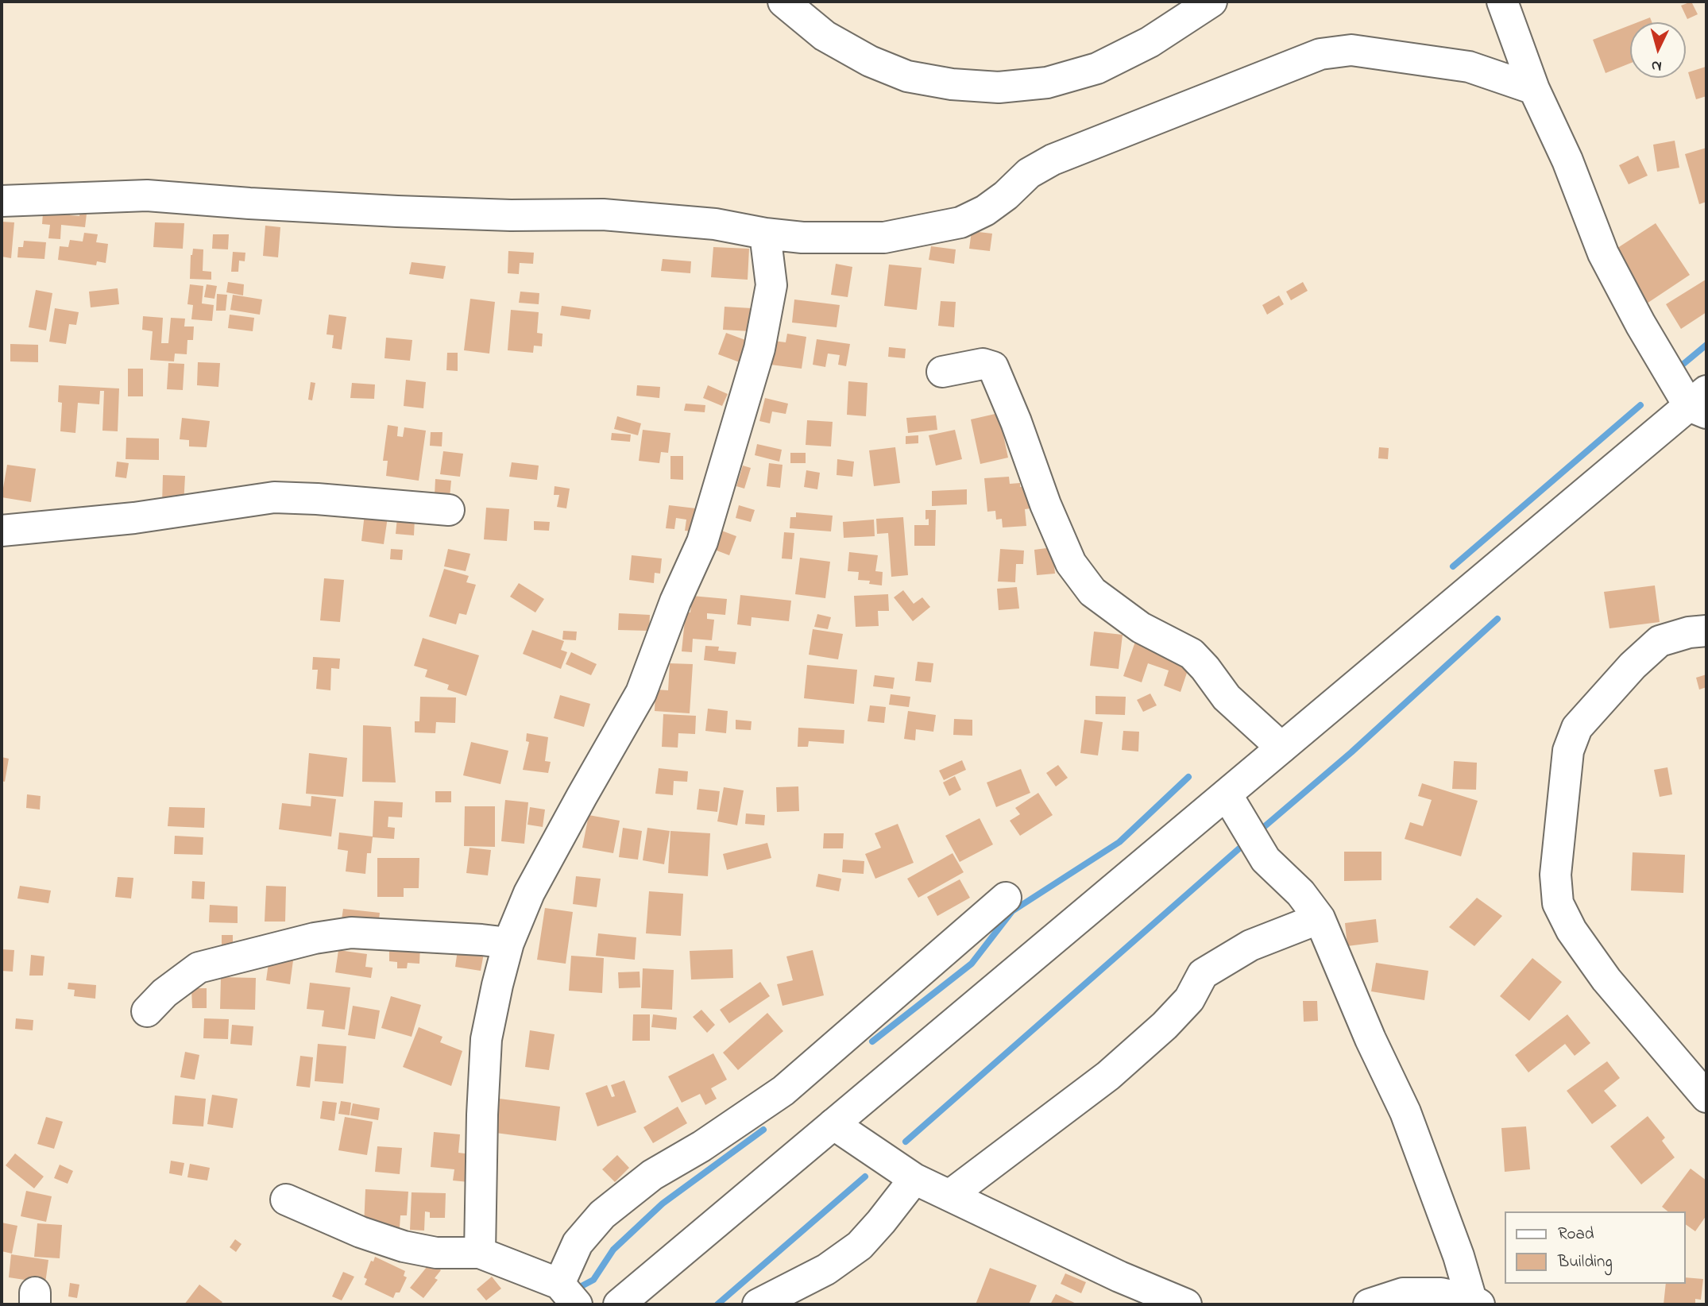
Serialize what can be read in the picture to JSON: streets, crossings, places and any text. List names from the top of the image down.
{
  "legend": ["Road", "Building"],
  "north": "bottom"
}
